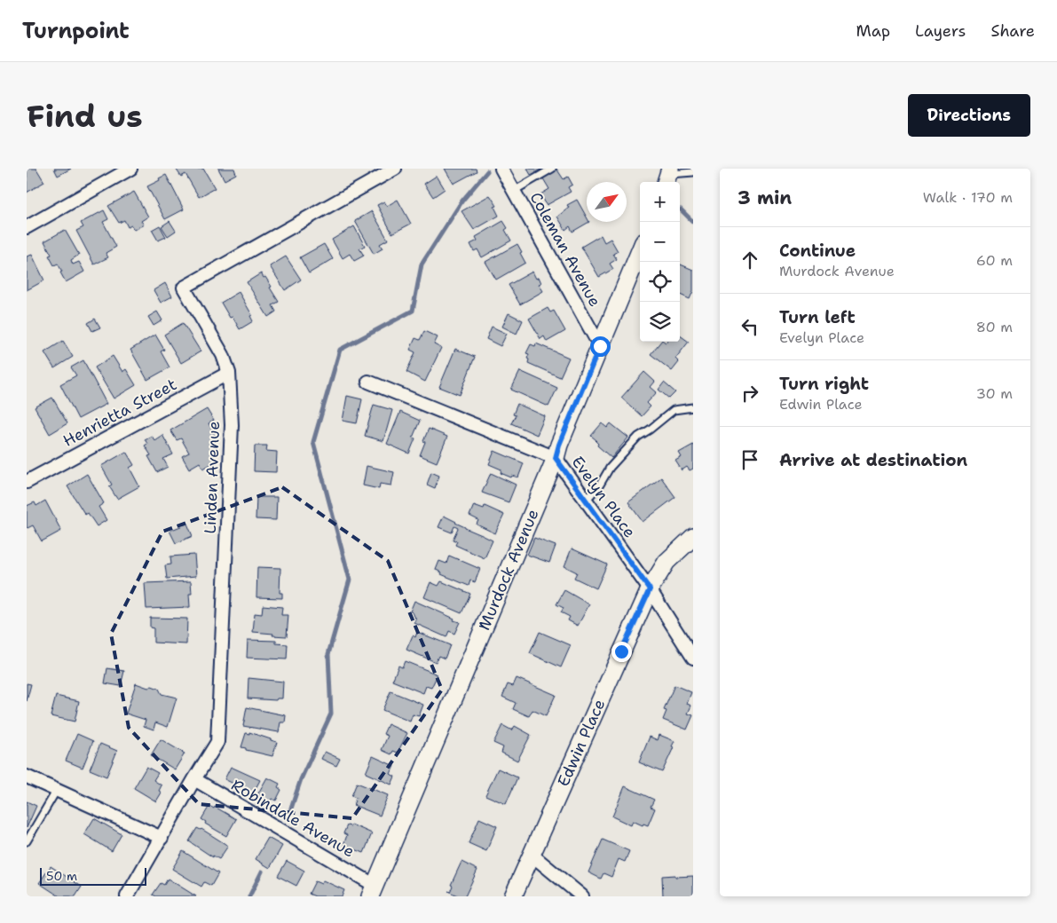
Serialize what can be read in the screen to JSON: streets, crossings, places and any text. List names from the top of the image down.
{
  "streets": {
    "street": [
      "Coleman Avenue",
      "Henrietta Street",
      "Linden Avenue",
      "Evelyn Place",
      "Murdock Avenue",
      "Edwin Place",
      "Robindale Avenue"
    ]
  },
  "crossings": [
    ["Coleman Avenue", "Murdock Avenue"],
    ["Henrietta Street", "Linden Avenue"],
    ["Linden Avenue", "Robindale Avenue"],
    ["Evelyn Place", "Murdock Avenue"],
    ["Evelyn Place", "Edwin Place"],
    ["Murdock Avenue", "Robindale Avenue"]
  ],
  "scale_bar": "50 m",
  "north": "top right",
  "page": {
    "header": "Turnpoint",
    "nav": ["Map", "Layers", "Share"],
    "buttons": "Directions",
    "title": "Find us",
    "heading": ["3 min", "Walk · 170 m"],
    "map_buttons": ["+", "−"],
    "list": [
      ["Continue", "Murdock Avenue", "60 m"],
      ["Turn left", "Evelyn Place", "80 m"],
      ["Turn right", "Edwin Place", "30 m"],
      "Arrive at destination"
    ],
    "scale": "50 m"
  }
}
